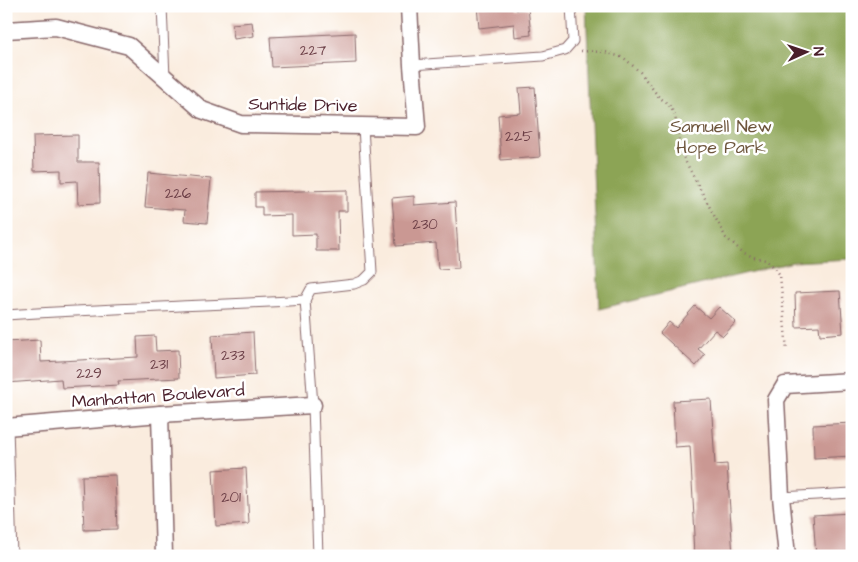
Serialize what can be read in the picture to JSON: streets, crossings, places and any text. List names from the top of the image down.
{
  "streets": {
    "street": ["Suntide Drive", "Manhattan Boulevard"]
  },
  "parks": ["Samuell New Hope Park"],
  "house_numbers": [
    "227",
    "225",
    "226",
    "230",
    "233",
    "231",
    "229",
    "201"
  ],
  "north": "right"
}
